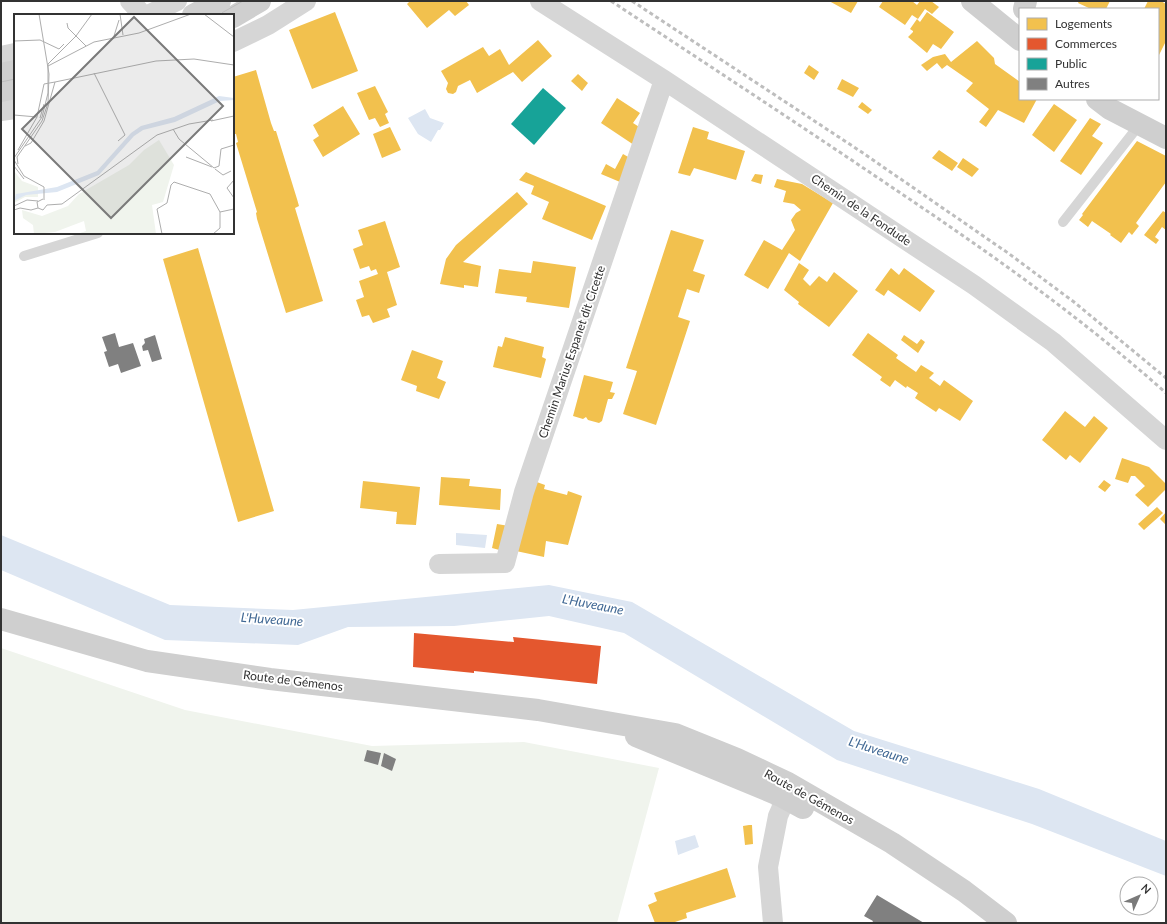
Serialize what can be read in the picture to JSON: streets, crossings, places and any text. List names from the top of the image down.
{
  "streets": {
    "main road": ["Route de Gémenos"],
    "street": ["Chemin de la Fondude", "Chemin Marius Espanet dit Cicette"]
  },
  "crossings": [
    ["Chemin de la Fondude", "Chemin Marius Espanet dit Cicette"]
  ],
  "water": ["L'Huveaune"],
  "legend": [
    "Logements",
    "Commerces",
    "Public",
    "Autres"
  ],
  "north": "top right"
}
